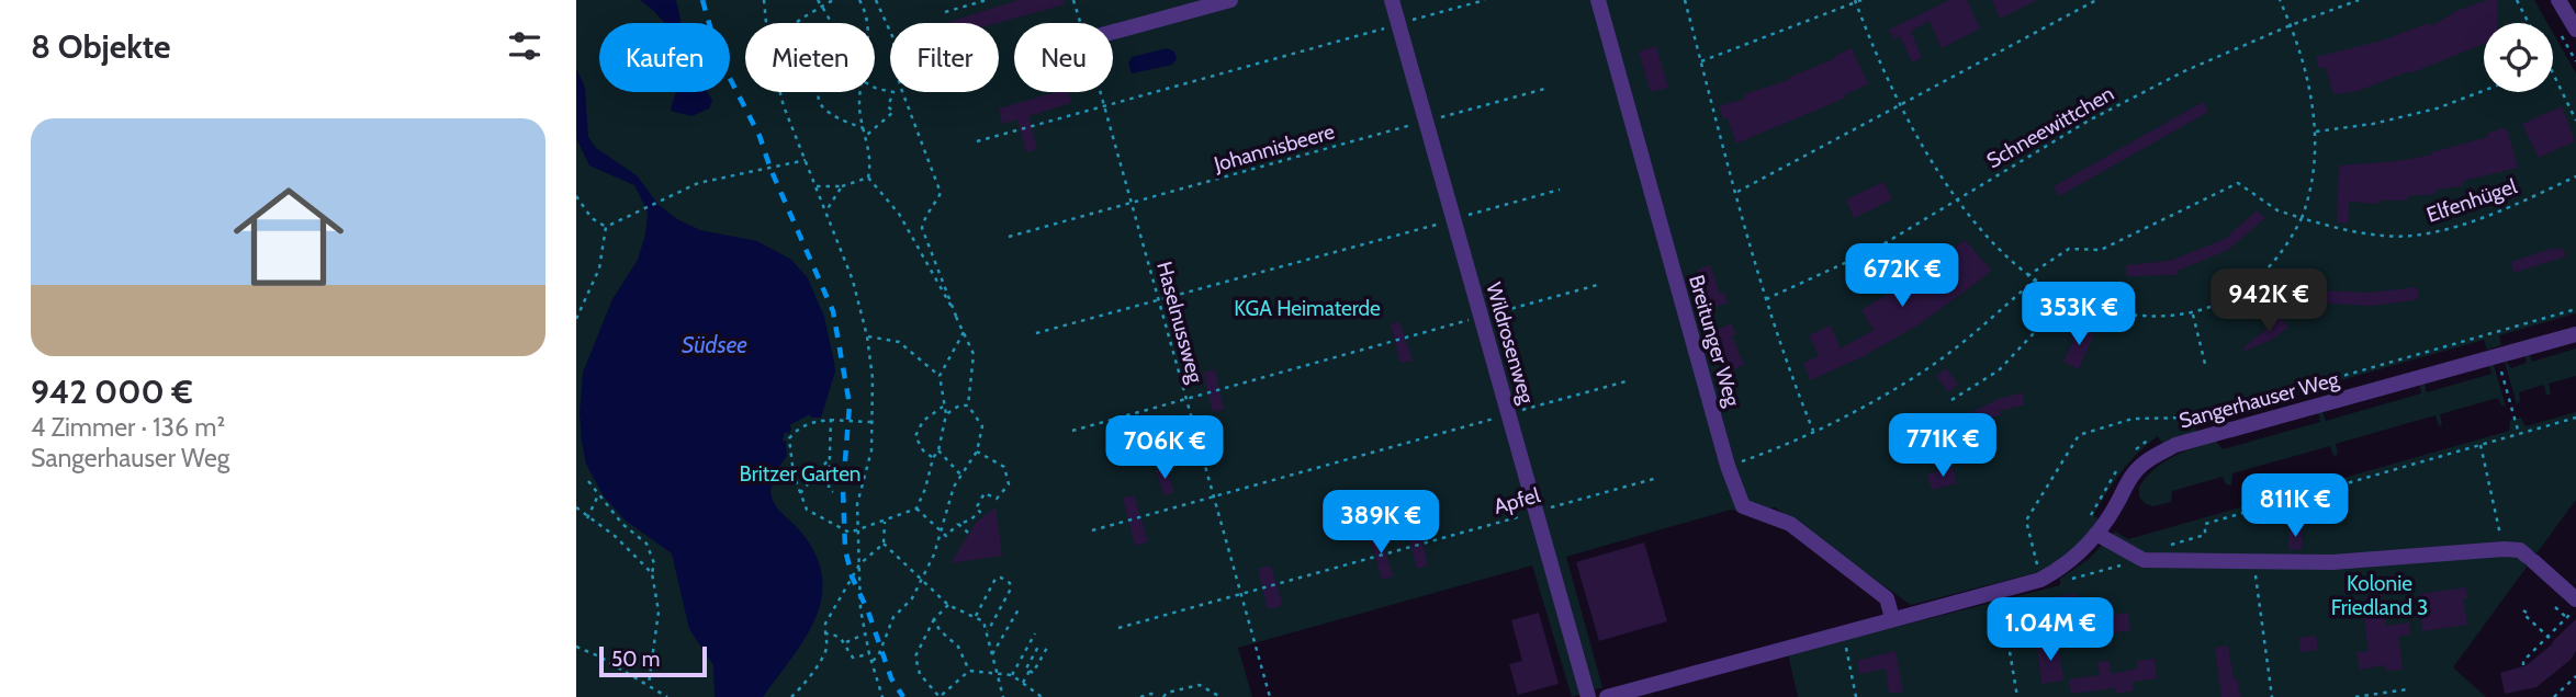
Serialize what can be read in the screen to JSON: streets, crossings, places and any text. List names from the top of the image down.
{
  "streets": {
    "street": ["Breitunger Weg", "Wildrosenweg", "Sangerhauser Weg"],
    "path": [
      "Schneewittchen",
      "Johannisbeere",
      "Elfenhügel",
      "Haselnussweg",
      "Apfel"
    ]
  },
  "crossings": [
    ["Johannisbeere", "Haselnussweg"],
    ["Johannisbeere", "Wildrosenweg"],
    ["Haselnussweg", "Apfel"],
    ["Breitunger Weg", "Sangerhauser Weg"],
    ["Wildrosenweg", "Apfel"]
  ],
  "water": ["Südsee"],
  "parks": ["KGA Heimaterde", "Britzer Garten", "Kolonie Friedland 3"],
  "scale_bar": "50 m",
  "page": {
    "heading": "8 Objekte",
    "chip": [
      "Kaufen",
      "Mieten",
      "Filter",
      "Neu"
    ],
    "list": [
      {
        "name": "942 000 €",
        "note": "4 Zimmer · 136 m² · Sangerhauser Weg"
      }
    ],
    "price": [
      "672K €",
      "942K €",
      "353K €",
      "771K €",
      "706K €",
      "811K €",
      "389K €",
      "1.04M €"
    ],
    "scale": "50 m"
  }
}
